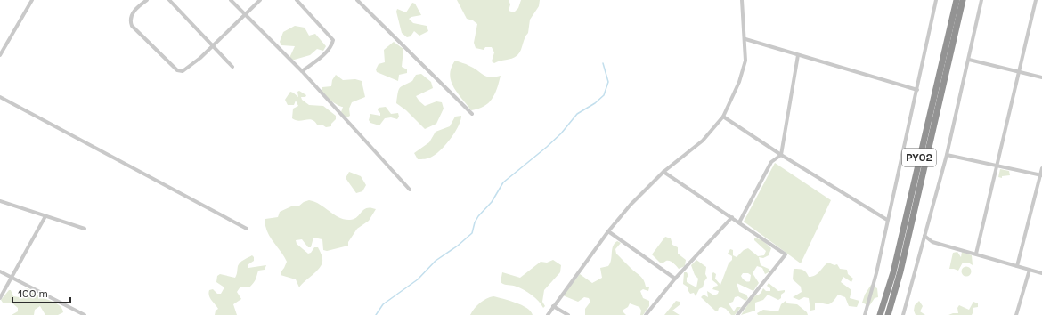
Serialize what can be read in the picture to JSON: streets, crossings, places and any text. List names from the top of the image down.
{
  "streets": {
    "highway": ["PY02"]
  },
  "scale_bar": "100 m"
}
